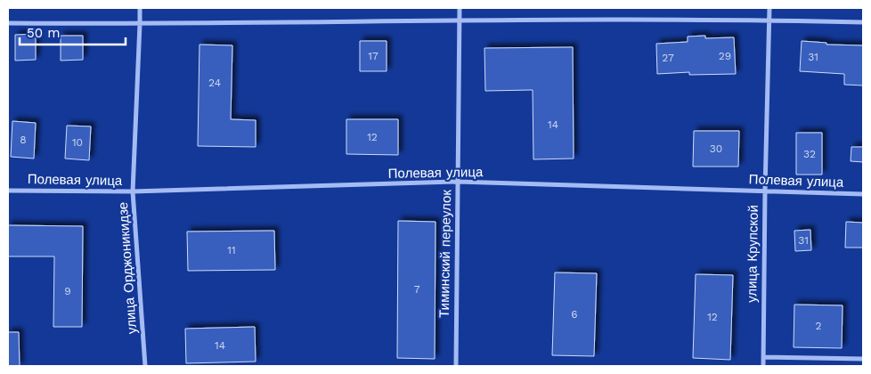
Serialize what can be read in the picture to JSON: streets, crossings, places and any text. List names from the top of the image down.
{
  "streets": {
    "street": [
      "Полевая улица",
      "Тиминский переулок",
      "улица Крупской",
      "улица Орджоникидзе"
    ]
  },
  "crossings": [
    ["Полевая улица", "Тиминский переулок"],
    ["Полевая улица", "улица Крупской"],
    ["Полевая улица", "улица Орджоникидзе"]
  ],
  "house_numbers": [
    "17",
    "29",
    "31",
    "27",
    "24",
    "14",
    "12",
    "8",
    "10",
    "30",
    "32",
    "31",
    "11",
    "7",
    "9",
    "6",
    "12",
    "2",
    "14"
  ],
  "scale_bar": "50 m"
}
